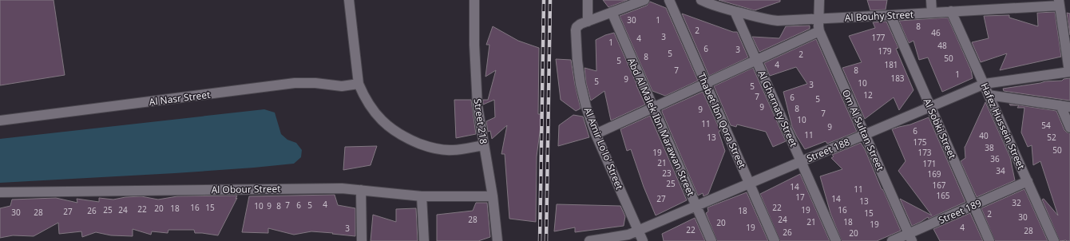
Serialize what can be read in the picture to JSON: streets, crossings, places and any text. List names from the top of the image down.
{
  "streets": {
    "street": [
      "Al Bouhy Street",
      "Al Nasr Street",
      "Al Ghernaty Street",
      "Thabet Ibn Qora Street",
      "Street 218",
      "Hafez Hussein Street",
      "Abd Al Malek Ibn Marawan Street",
      "Al Sobki Street",
      "Om Al Sultan Street",
      "Al Amir Lo'lo' Street",
      "Street 188",
      "Al Obour Street",
      "Street 189"
    ]
  },
  "crossings": [
    ["Al Bouhy Street", "Al Ghernaty Street"],
    ["Al Bouhy Street", "Hafez Hussein Street"],
    ["Al Bouhy Street", "Al Sobki Street"],
    ["Al Bouhy Street", "Om Al Sultan Street"],
    ["Al Ghernaty Street", "Street 188"],
    ["Thabet Ibn Qora Street", "Street 188"],
    ["Street 218", "Al Obour Street"],
    ["Hafez Hussein Street", "Street 188"],
    ["Hafez Hussein Street", "Street 189"],
    ["Abd Al Malek Ibn Marawan Street", "Street 188"],
    ["Al Sobki Street", "Street 188"],
    ["Al Sobki Street", "Street 189"],
    ["Om Al Sultan Street", "Street 188"],
    ["Om Al Sultan Street", "Street 189"],
    ["Al Amir Lo'lo' Street", "Street 188"]
  ],
  "house_numbers": [
    "30",
    "1",
    "8",
    "2",
    "46",
    "3",
    "177",
    "4",
    "1",
    "48",
    "6",
    "3",
    "179",
    "5",
    "2",
    "8",
    "50",
    "5",
    "4",
    "181",
    "7",
    "8",
    "1",
    "183",
    "9",
    "5",
    "10",
    "3",
    "5",
    "12",
    "7",
    "6",
    "5",
    "9",
    "8",
    "9",
    "7",
    "10",
    "11",
    "54",
    "9",
    "6",
    "11",
    "40",
    "13",
    "52",
    "175",
    "38",
    "50",
    "19",
    "173",
    "36",
    "21",
    "171",
    "34",
    "23",
    "169",
    "25",
    "167",
    "14",
    "11",
    "165",
    "17",
    "27",
    "14",
    "13",
    "32",
    "4",
    "7",
    "6",
    "5",
    "10",
    "9",
    "8",
    "16",
    "15",
    "22",
    "20",
    "18",
    "22",
    "25",
    "24",
    "19",
    "16",
    "26",
    "18",
    "27",
    "30",
    "28",
    "15",
    "2",
    "30",
    "28",
    "24",
    "21",
    "18",
    "20",
    "19",
    "19",
    "4",
    "3",
    "22",
    "28",
    "26",
    "20"
  ]
}
